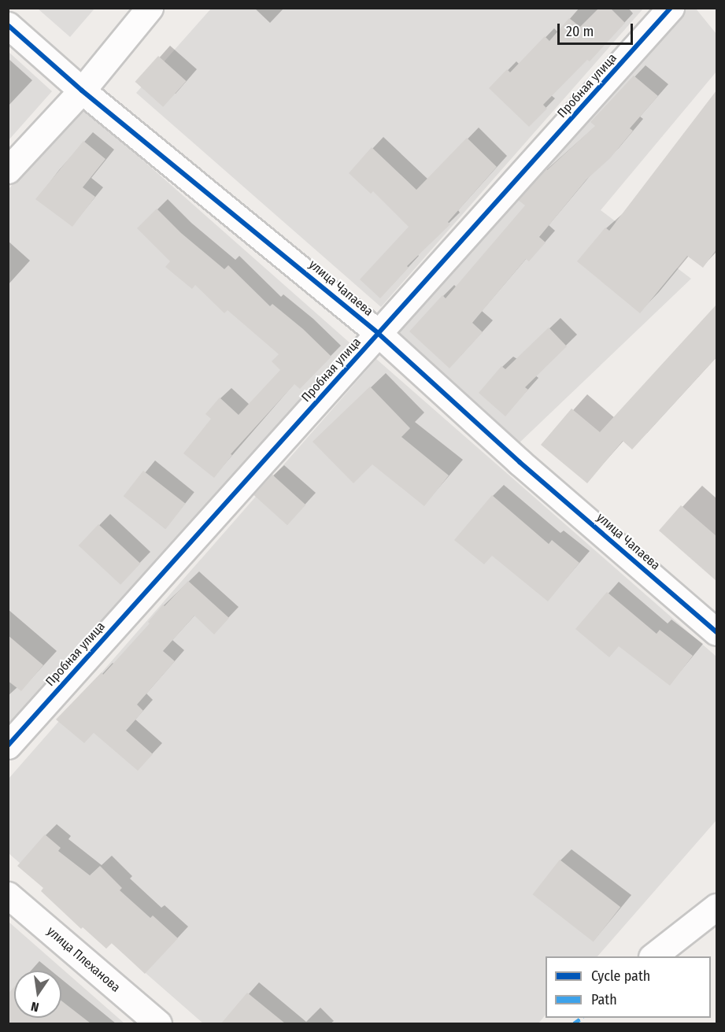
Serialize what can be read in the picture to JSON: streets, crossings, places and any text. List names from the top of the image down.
{
  "streets": {
    "street": ["Пробная улица", "улица Чапаева", "улица Плеханова"]
  },
  "crossings": [
    ["Пробная улица", "улица Чапаева"]
  ],
  "legend": ["Cycle path", "Path"],
  "scale_bar": "20 m",
  "north": "bottom"
}
